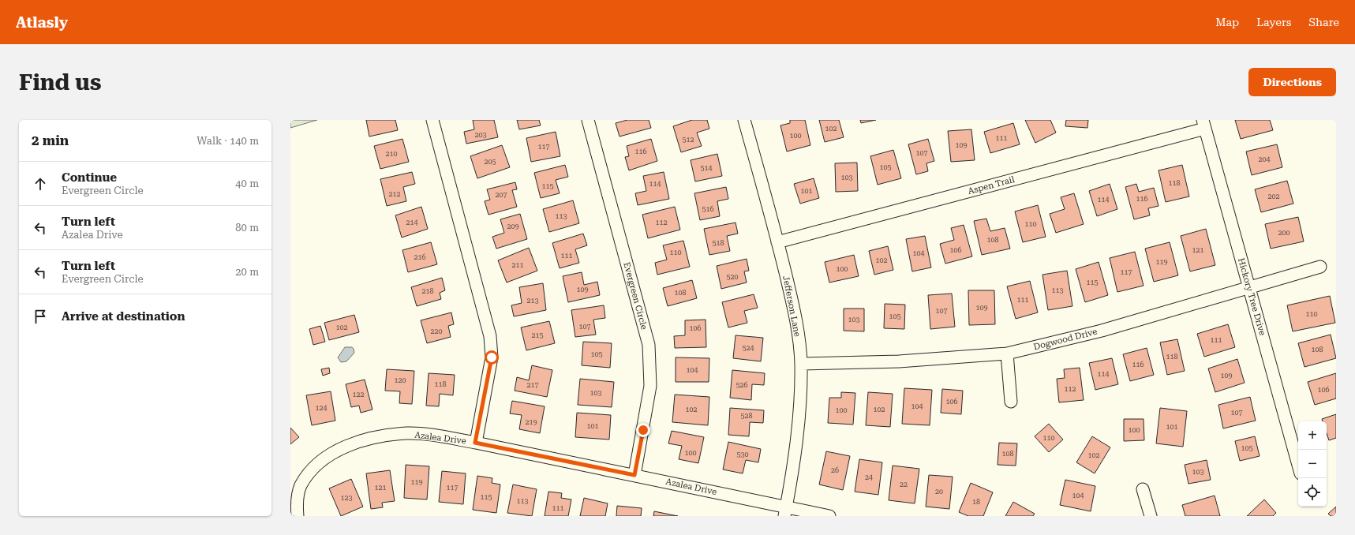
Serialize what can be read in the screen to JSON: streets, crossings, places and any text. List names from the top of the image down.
{
  "streets": {
    "street": [
      "Aspen Trail",
      "Evergreen Circle",
      "Hickory Tree Drive",
      "Jefferson Lane",
      "Dogwood Drive",
      "Azalea Drive"
    ]
  },
  "crossings": [
    ["Aspen Trail", "Hickory Tree Drive"],
    ["Aspen Trail", "Jefferson Lane"],
    ["Evergreen Circle", "Azalea Drive"],
    ["Hickory Tree Drive", "Dogwood Drive"],
    ["Jefferson Lane", "Dogwood Drive"],
    ["Jefferson Lane", "Azalea Drive"]
  ],
  "house_numbers": [
    "102",
    "203",
    "100",
    "111",
    "512",
    "109",
    "117",
    "116",
    "107",
    "210",
    "204",
    "205",
    "105",
    "514",
    "103",
    "118",
    "114",
    "115",
    "101",
    "212",
    "207",
    "202",
    "116",
    "114",
    "516",
    "113",
    "214",
    "112",
    "110",
    "209",
    "200",
    "108",
    "518",
    "106",
    "121",
    "110",
    "104",
    "111",
    "216",
    "102",
    "119",
    "211",
    "100",
    "117",
    "520",
    "115",
    "109",
    "113",
    "218",
    "108",
    "111",
    "213",
    "109",
    "107",
    "110",
    "105",
    "103",
    "107",
    "102",
    "106",
    "220",
    "215",
    "111",
    "524",
    "108",
    "105",
    "118",
    "116",
    "104",
    "114",
    "109",
    "120",
    "118",
    "217",
    "526",
    "112",
    "106",
    "103",
    "122",
    "106",
    "104",
    "124",
    "102",
    "102",
    "100",
    "107",
    "528",
    "219",
    "101",
    "101",
    "100",
    "110",
    "105",
    "100",
    "108",
    "530",
    "102",
    "26",
    "103",
    "24",
    "119",
    "22",
    "121",
    "117",
    "20",
    "104",
    "115",
    "123",
    "113",
    "18",
    "111"
  ],
  "page": {
    "header": "Atlasly",
    "nav": ["Map", "Layers", "Share"],
    "buttons": "Directions",
    "title": "Find us",
    "heading": ["2 min", "Walk · 140 m"],
    "list": [
      ["Continue", "Evergreen Circle", "40 m"],
      ["Turn left", "Azalea Drive", "80 m"],
      ["Turn left", "Evergreen Circle", "20 m"],
      "Arrive at destination"
    ],
    "map_buttons": ["+", "−"]
  }
}
